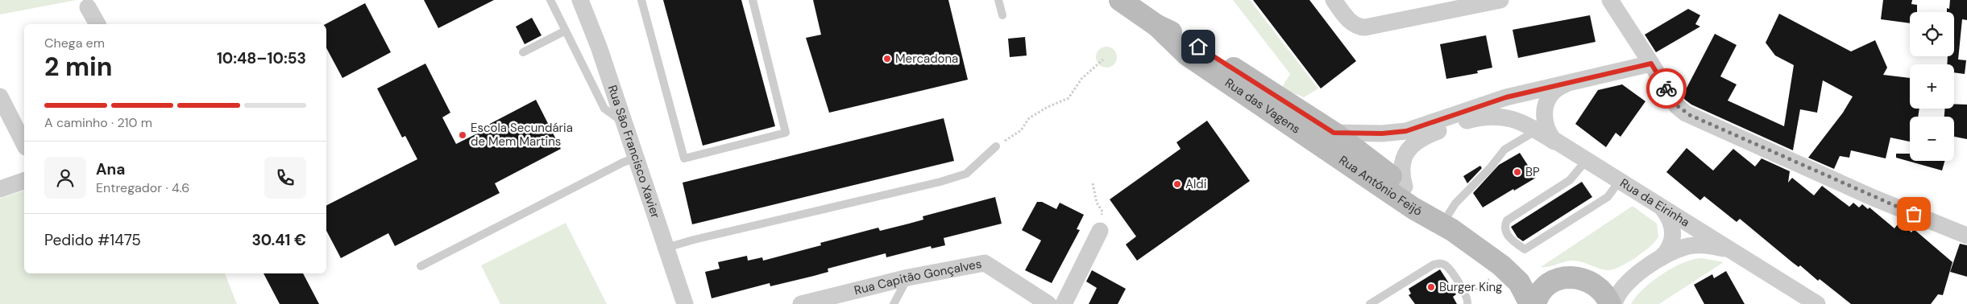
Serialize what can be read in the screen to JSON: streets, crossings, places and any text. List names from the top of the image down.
{
  "streets": {
    "street": [
      "Rua das Vagens",
      "Rua São Francisco Xavier",
      "Rua António Feijó",
      "Rua da Eirinha",
      "Rua Capitão Gonçalves"
    ]
  },
  "crossings": [
    ["Rua das Vagens", "Rua António Feijó"]
  ],
  "places": [
    "Mercadona",
    "Escola Secundária de Mem Martins",
    "BP",
    "Aldi",
    "Burger King"
  ],
  "page": {
    "map_buttons": ["+", "−"],
    "heading": ["2 min", "Chega em", "10:48–10:53"],
    "panel": [
      "Ana",
      "Entregador · 4.6",
      "Pedido #1475",
      "30.41 €"
    ],
    "bar": "A caminho · 210 m"
  }
}
